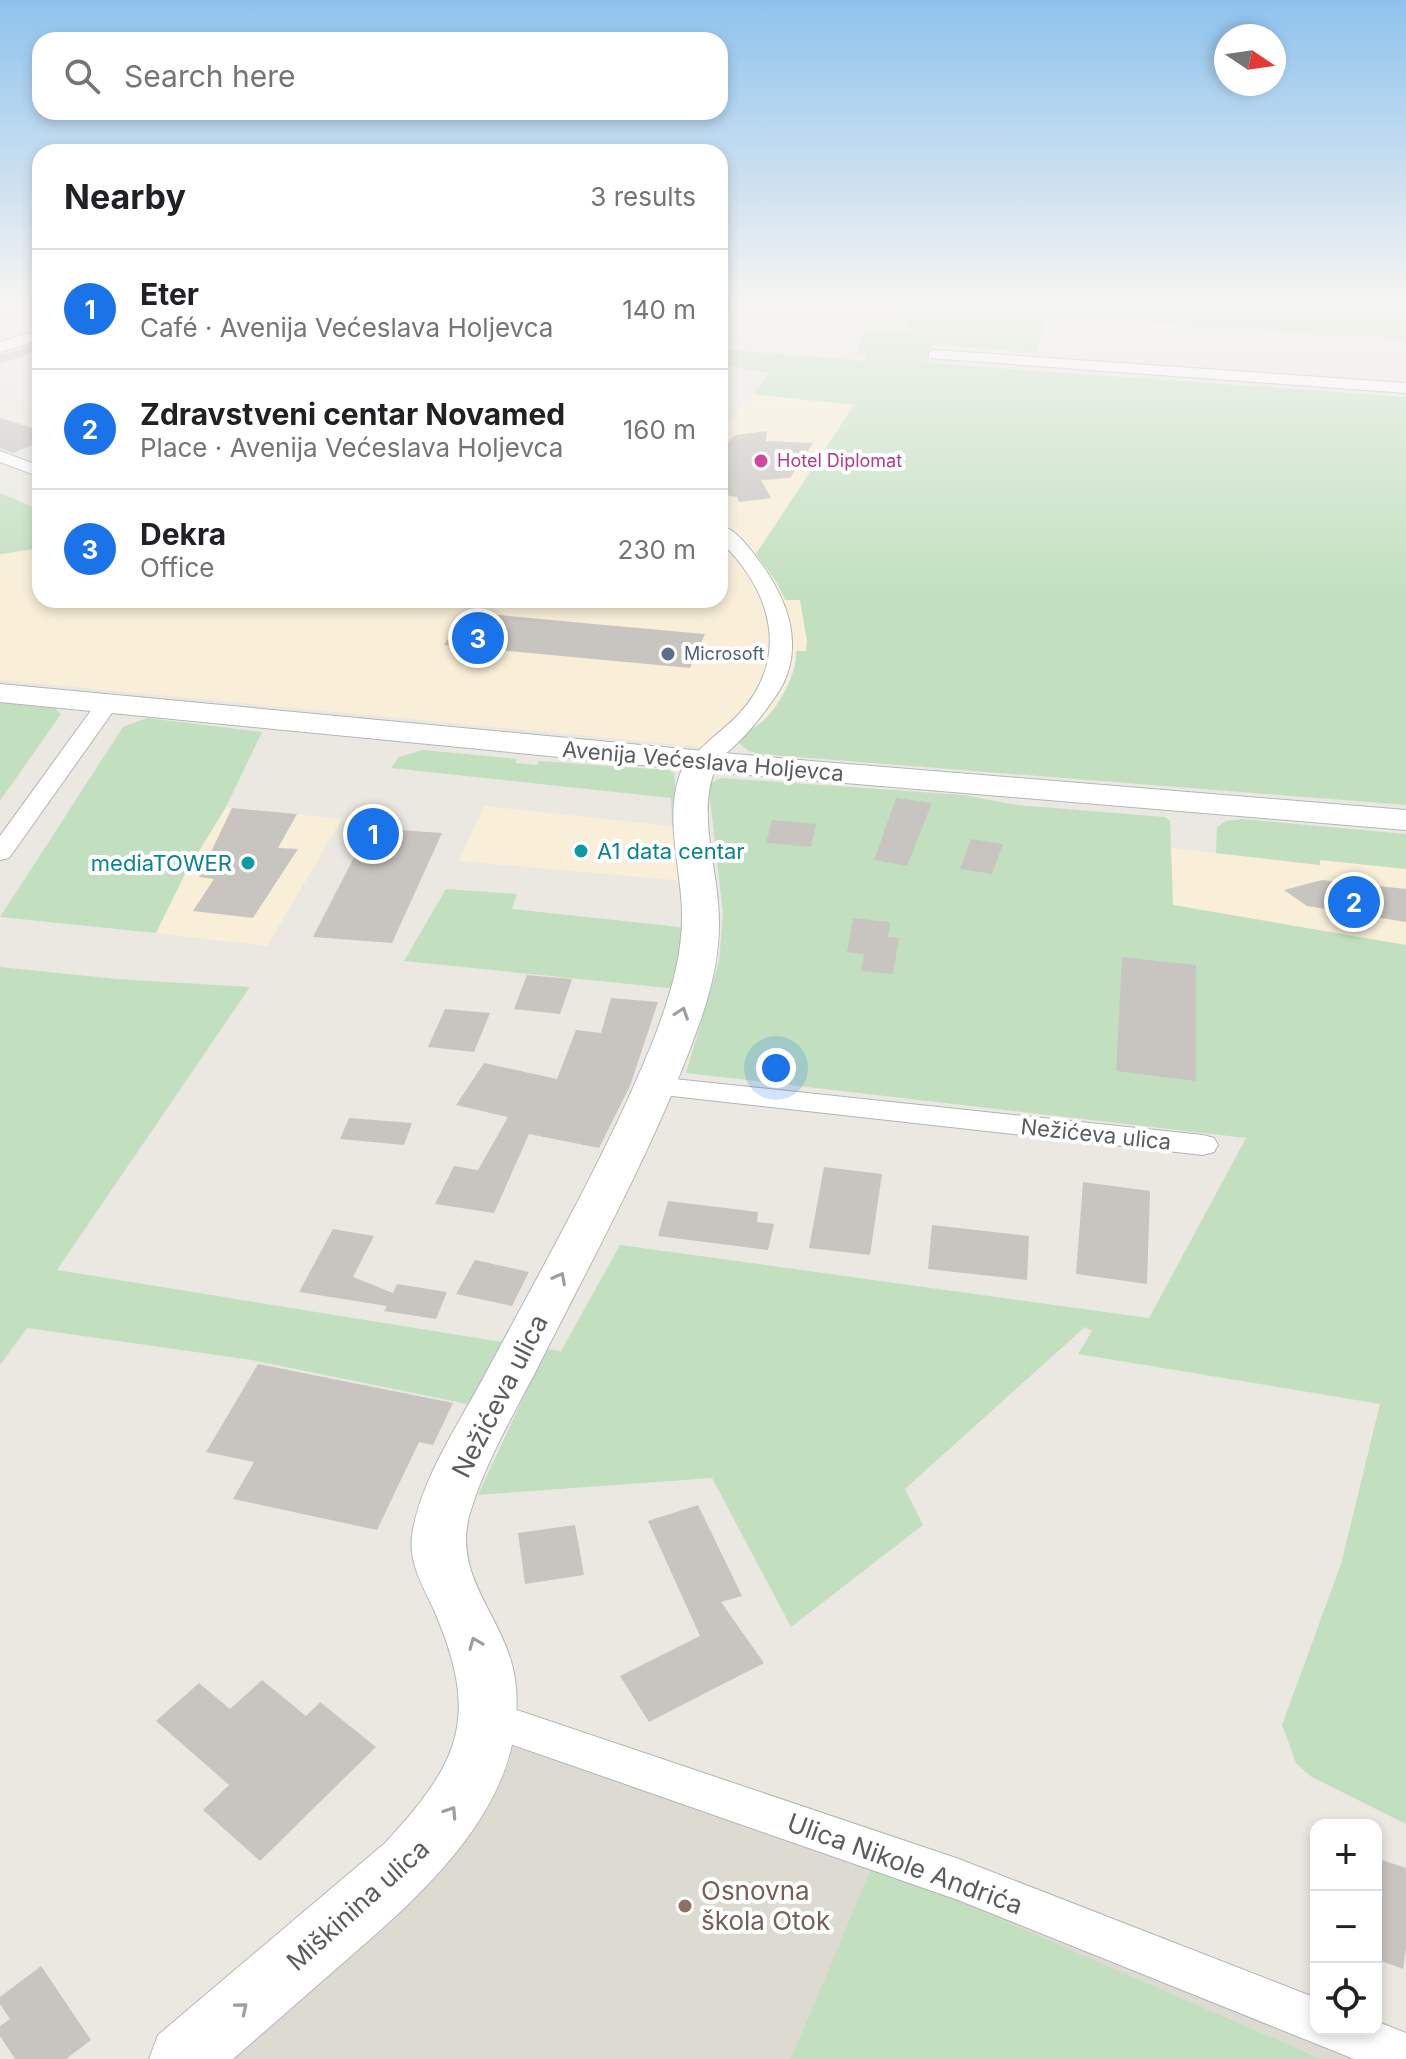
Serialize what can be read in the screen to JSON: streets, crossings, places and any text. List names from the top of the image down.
{
  "streets": {
    "street": [
      "Avenija Većeslava Holjevca",
      "Nežićeva ulica",
      "Ulica Nikole Andrića",
      "Miškinina ulica"
    ]
  },
  "crossings": [
    ["Avenija Većeslava Holjevca", "Nežićeva ulica"],
    ["Nežićeva ulica", "Ulica Nikole Andrića"],
    ["Nežićeva ulica", "Miškinina ulica"],
    ["Ulica Nikole Andrića", "Miškinina ulica"]
  ],
  "one_way": ["Nežićeva ulica", "Miškinina ulica"],
  "places": [
    "Hotel Diplomat",
    "Microsoft",
    "A1 data centar",
    "mediaTOWER",
    "Osnovna škola Otok"
  ],
  "north": "right",
  "page": {
    "search": "Search here",
    "heading": ["Nearby", "3 results"],
    "list": [
      {
        "mark": "1",
        "name": "Eter",
        "note": "Café · Avenija Većeslava Holjevca",
        "value": "140 m"
      },
      {
        "mark": "2",
        "name": "Zdravstveni centar Novamed",
        "note": "Place · Avenija Većeslava Holjevca",
        "value": "160 m"
      },
      {
        "mark": "3",
        "name": "Dekra",
        "note": "Office",
        "value": "230 m"
      }
    ],
    "pins": ["3", "1", "2"],
    "map_buttons": ["+", "−"]
  }
}
